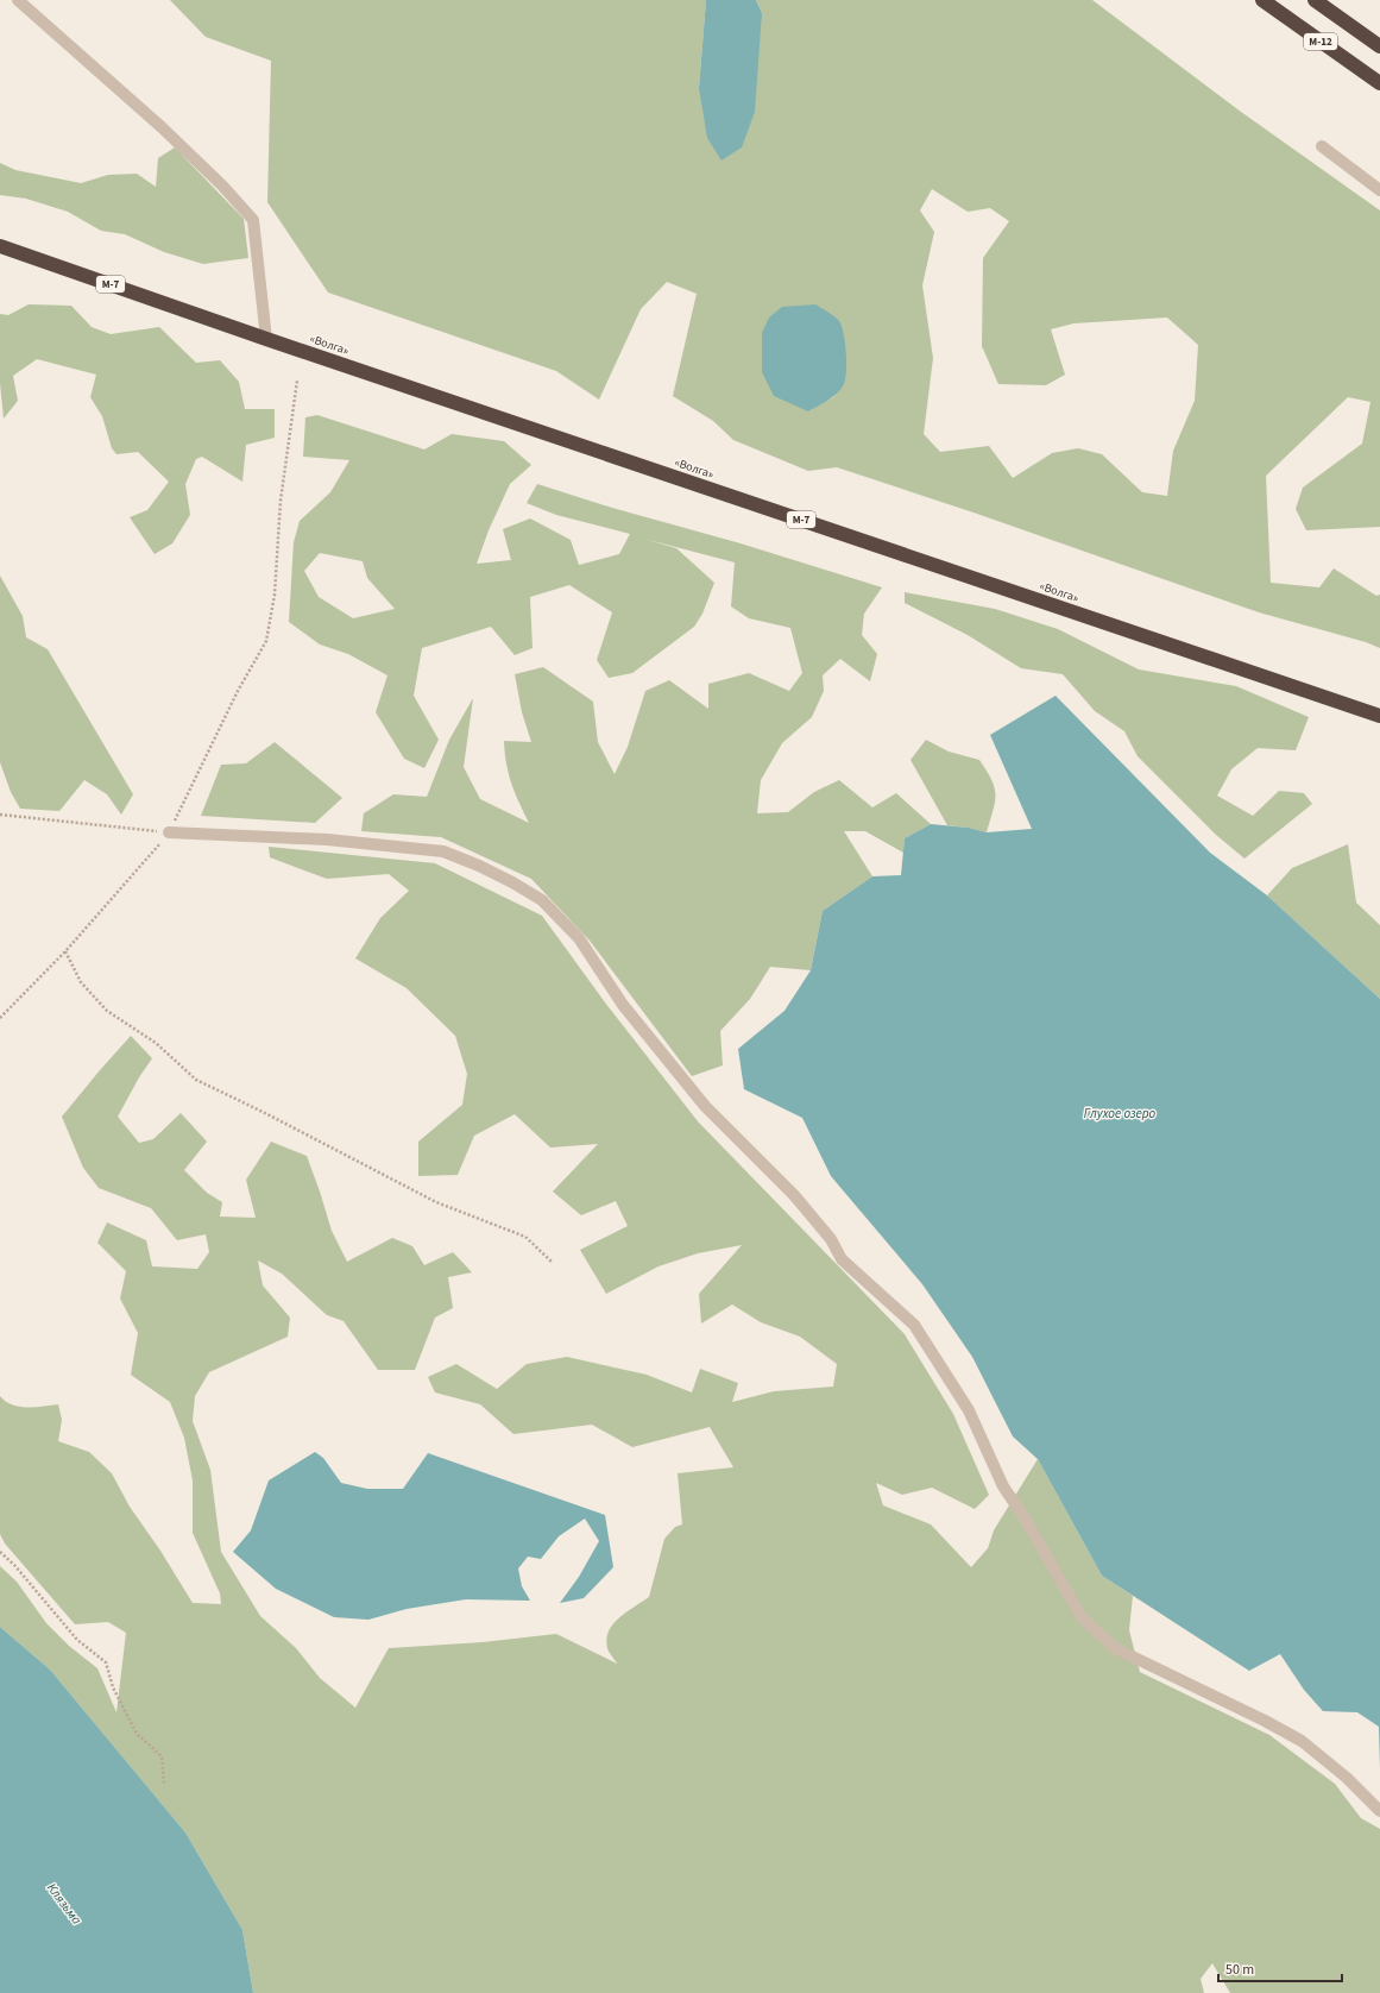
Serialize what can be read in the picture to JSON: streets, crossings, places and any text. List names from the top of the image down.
{
  "streets": {
    "highway": ["М-12", "М-7", "«Волга»"]
  },
  "water": ["Глухое озеро", "Клязьма"],
  "scale_bar": "50 m"
}
